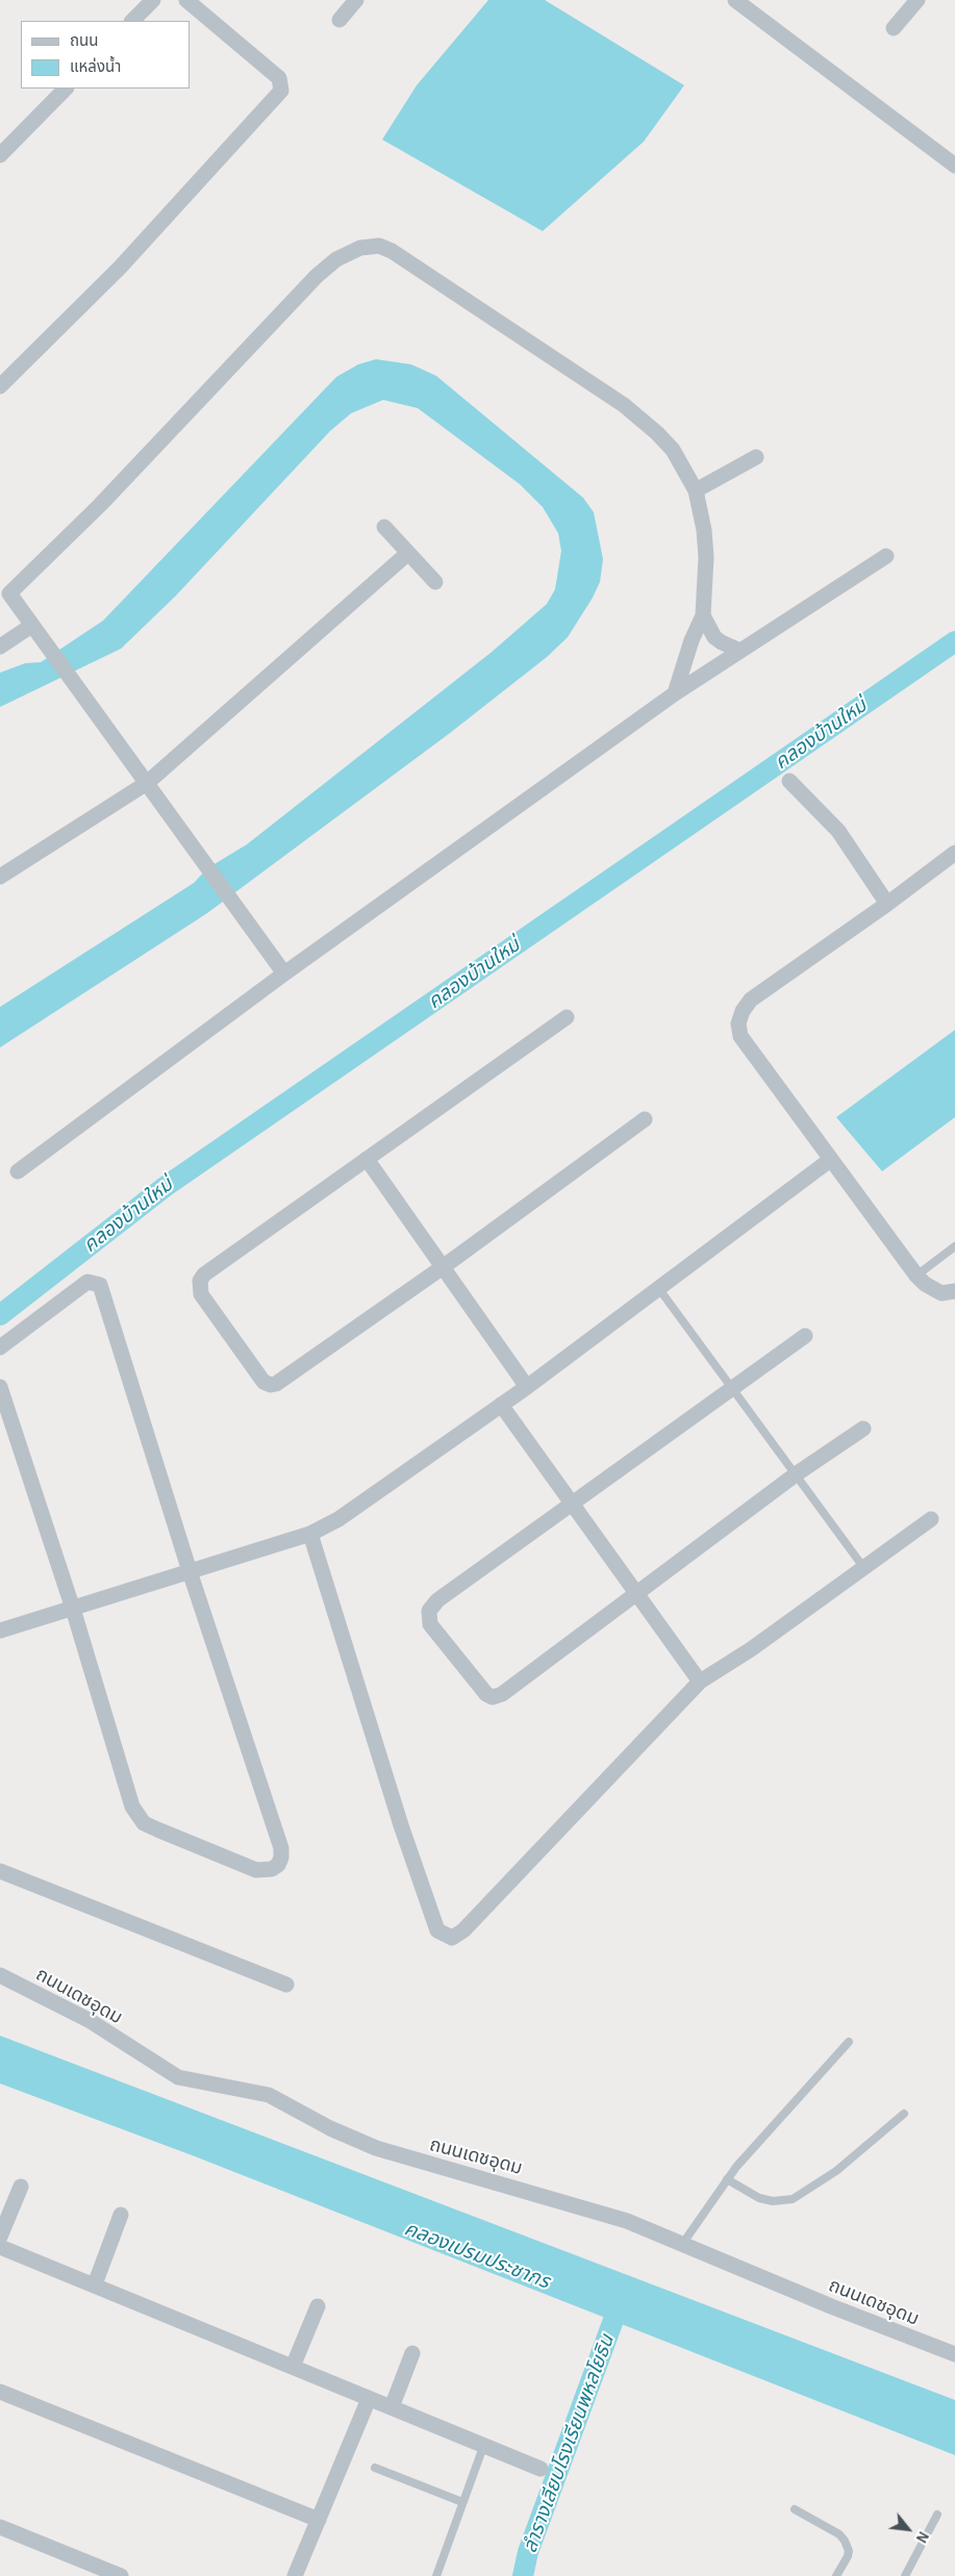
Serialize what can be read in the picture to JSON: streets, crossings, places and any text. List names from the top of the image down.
{
  "streets": {
    "street": ["ถนนเดชอุดม"]
  },
  "water": ["คลองบ้านใหม่", "คลองเปรมประชากร", "ลำรางเลียบโรงเรียนพหลโยธิน"],
  "legend": ["ถนน", "แหล่งน้ำ"],
  "north": "bottom right"
}
